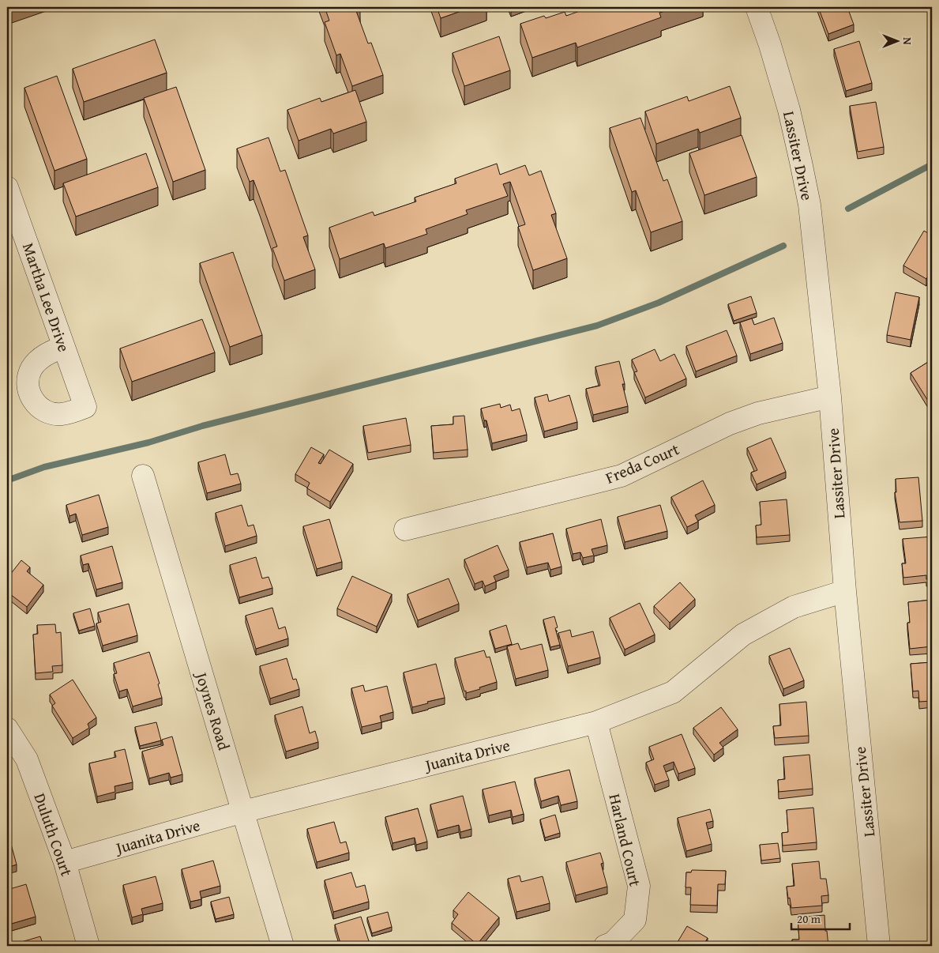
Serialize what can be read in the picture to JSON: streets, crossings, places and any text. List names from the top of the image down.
{
  "streets": {
    "street": [
      "Lassiter Drive",
      "Martha Lee Drive",
      "Freda Court",
      "Joynes Road",
      "Juanita Drive",
      "Duluth Court",
      "Harland Court"
    ]
  },
  "crossings": [
    ["Lassiter Drive", "Freda Court"],
    ["Lassiter Drive", "Juanita Drive"],
    ["Joynes Road", "Juanita Drive"],
    ["Juanita Drive", "Duluth Court"],
    ["Juanita Drive", "Harland Court"]
  ],
  "scale_bar": "20 m",
  "north": "right"
}
